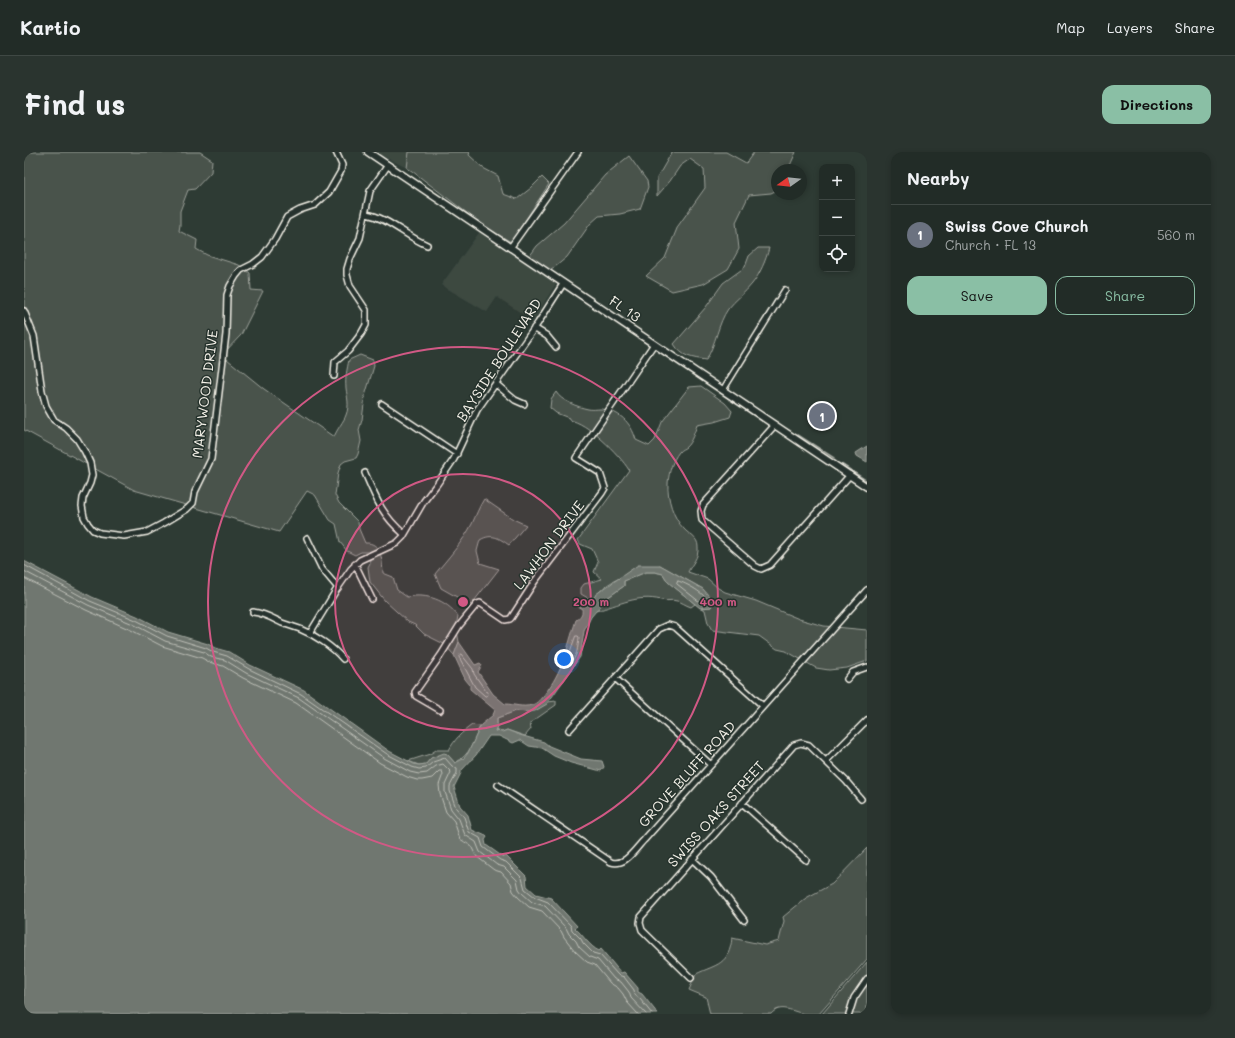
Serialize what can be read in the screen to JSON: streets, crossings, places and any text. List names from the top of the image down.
{
  "streets": {
    "main road": ["FL 13"],
    "street": [
      "BAYSIDE BOULEVARD",
      "MARYWOOD DRIVE",
      "LAWHON DRIVE",
      "GROVE BLUFF ROAD",
      "SWISS OAKS STREET"
    ]
  },
  "crossings": [
    ["FL 13", "BAYSIDE BOULEVARD"],
    ["FL 13", "LAWHON DRIVE"]
  ],
  "north": "left",
  "page": {
    "header": "Kartio",
    "nav": ["Map", "Layers", "Share"],
    "buttons": [
      "Directions",
      ["Save", "Share"]
    ],
    "title": "Find us",
    "heading": "Nearby",
    "map_buttons": ["+", "−"],
    "list": [
      {
        "mark": "1",
        "name": "Swiss Cove Church",
        "note": "Church · FL 13",
        "value": "560 m"
      }
    ],
    "pins": "1"
  },
  "rings": ["200 m", "400 m"]
}
